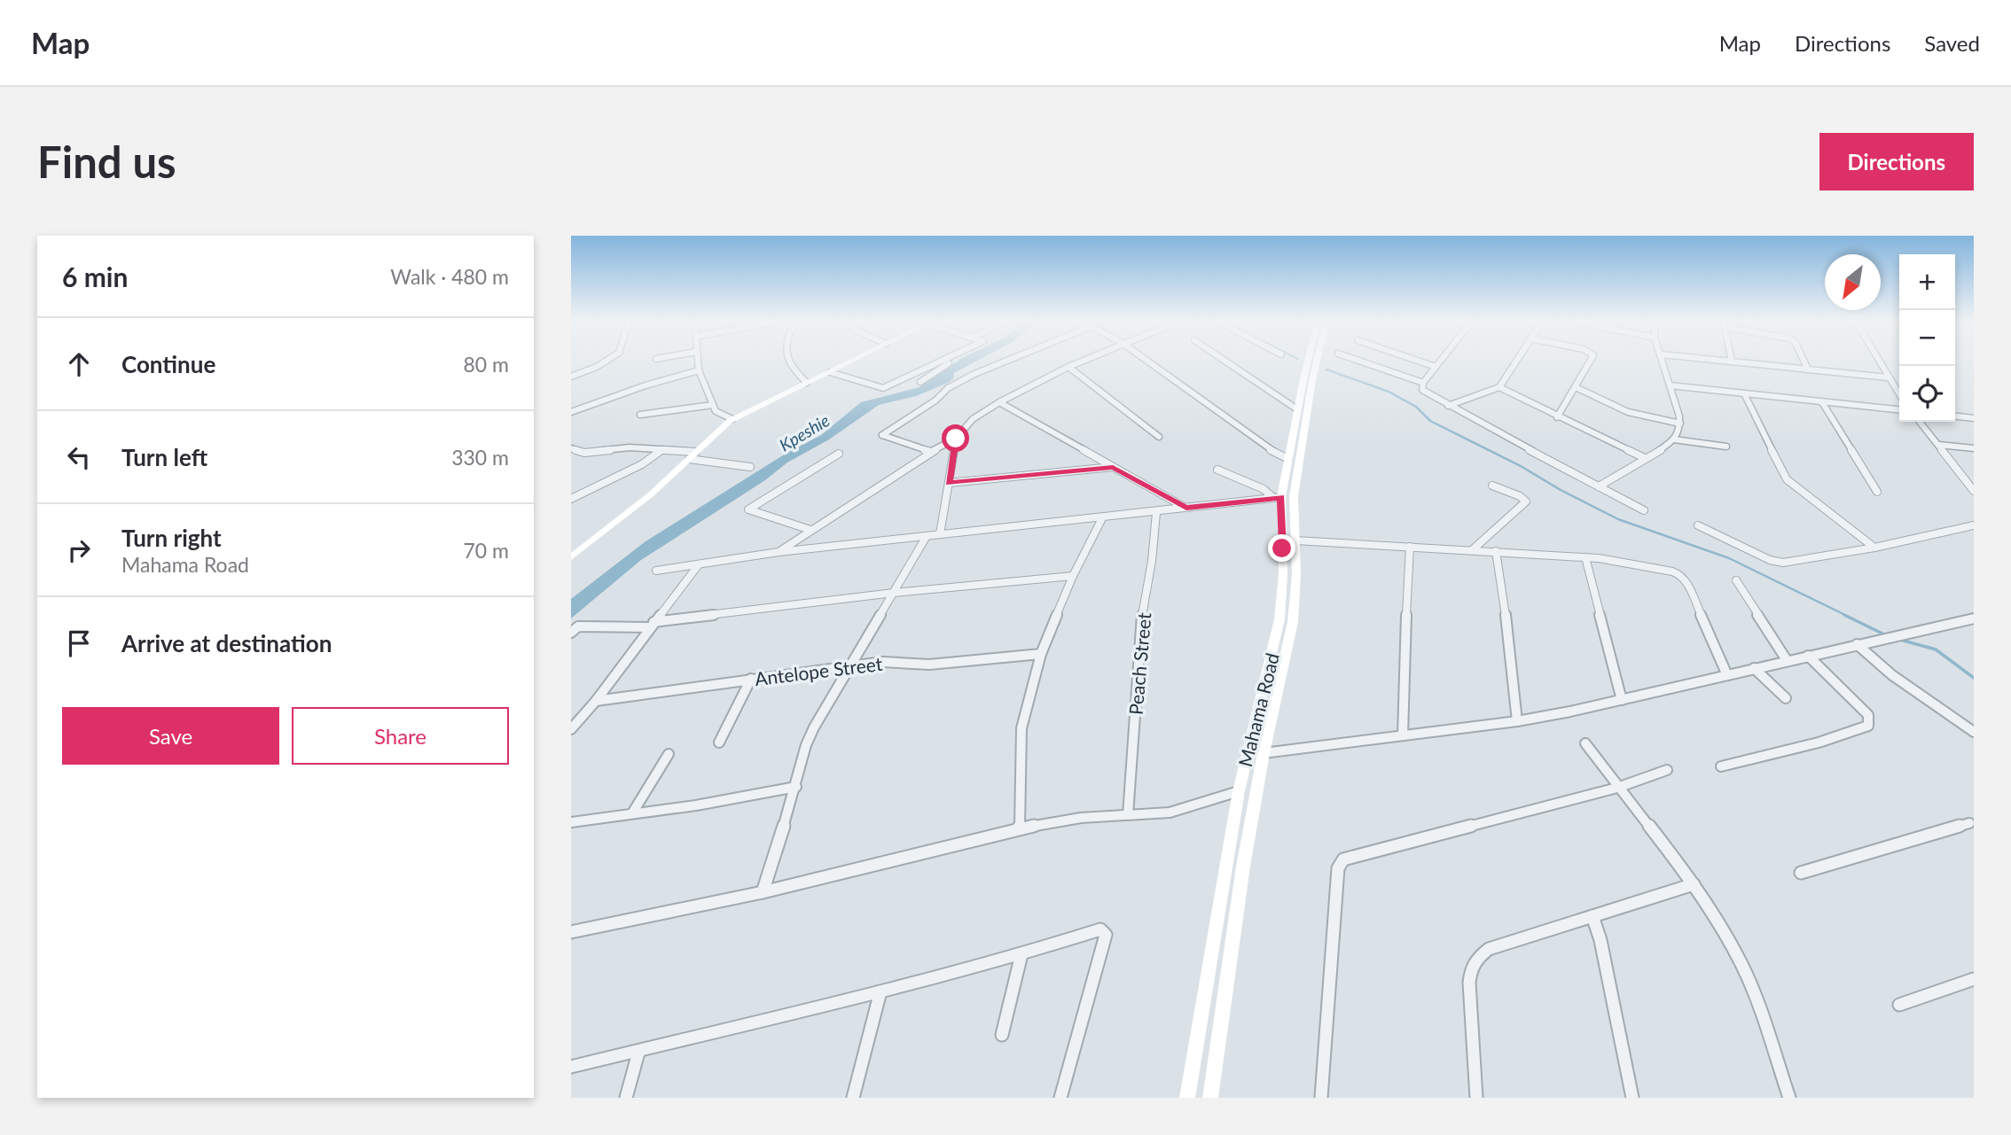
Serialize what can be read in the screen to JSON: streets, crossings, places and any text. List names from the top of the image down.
{
  "streets": {
    "street": ["Peach Street", "Antelope Street", "Mahama Road"]
  },
  "water": ["Kpeshie"],
  "north": "bottom left",
  "page": {
    "header": "Map",
    "nav": ["Map", "Directions", "Saved"],
    "buttons": [
      "Directions",
      ["Save", "Share"]
    ],
    "title": "Find us",
    "heading": ["6 min", "Walk · 480 m"],
    "map_buttons": ["+", "−"],
    "list": [
      ["Continue", "80 m"],
      ["Turn left", "330 m"],
      ["Turn right", "Mahama Road", "70 m"],
      "Arrive at destination"
    ]
  }
}
